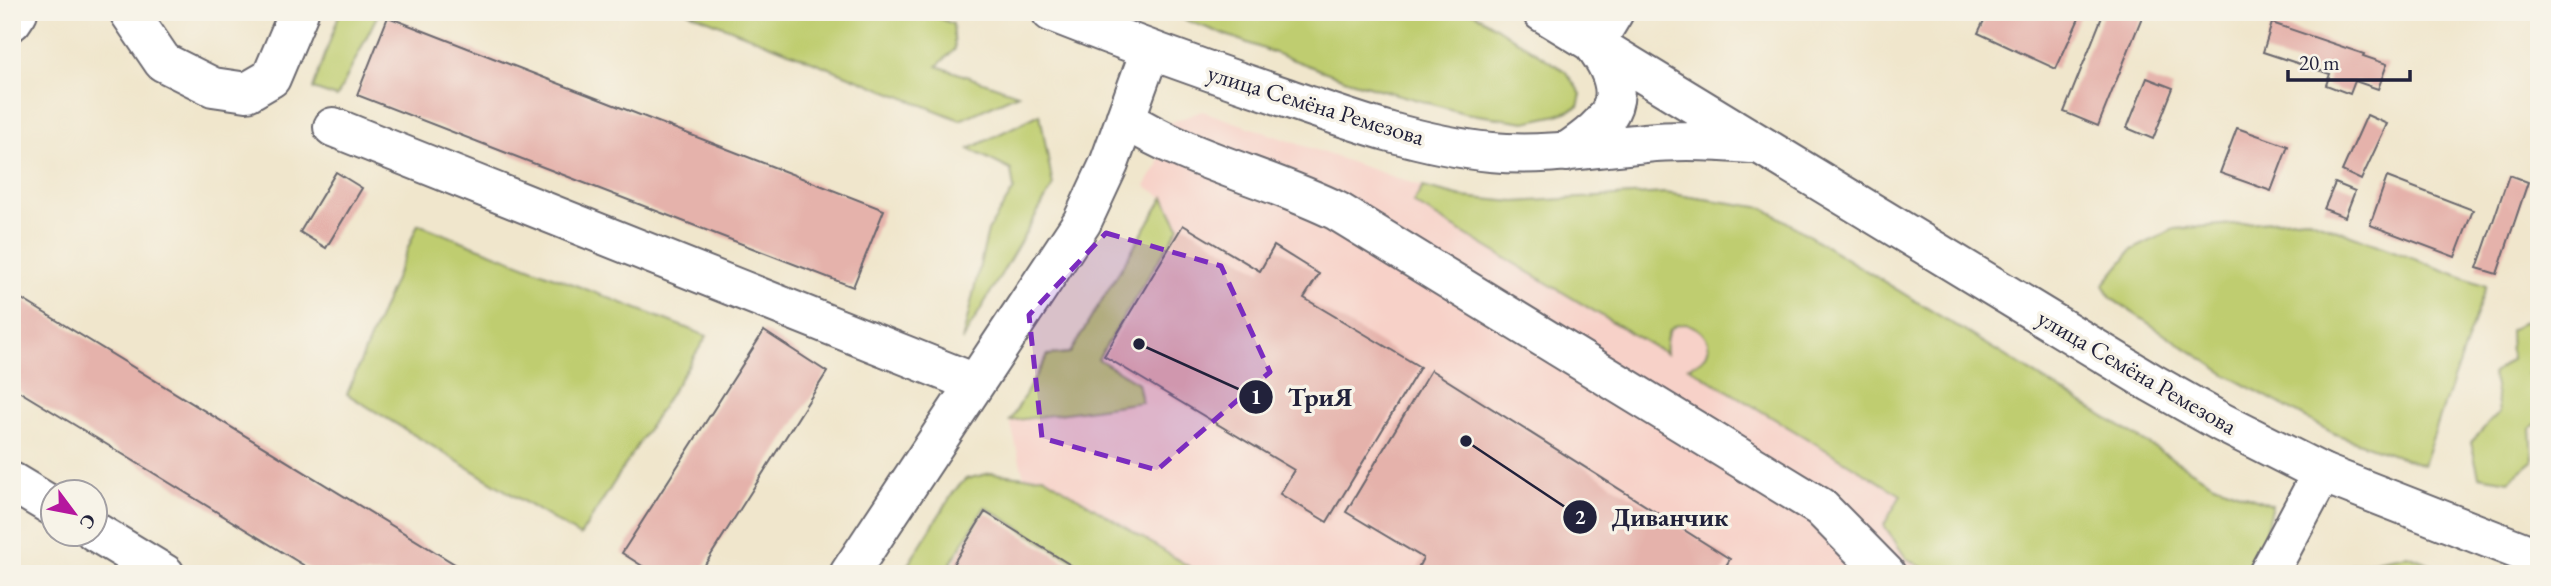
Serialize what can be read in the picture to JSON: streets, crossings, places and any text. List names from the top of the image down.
{
  "streets": {
    "main road": ["улица Семёна Ремезова"]
  },
  "places": ["ТриЯ", "Диванчик"],
  "scale_bar": "20 m",
  "north": "bottom right"
}
